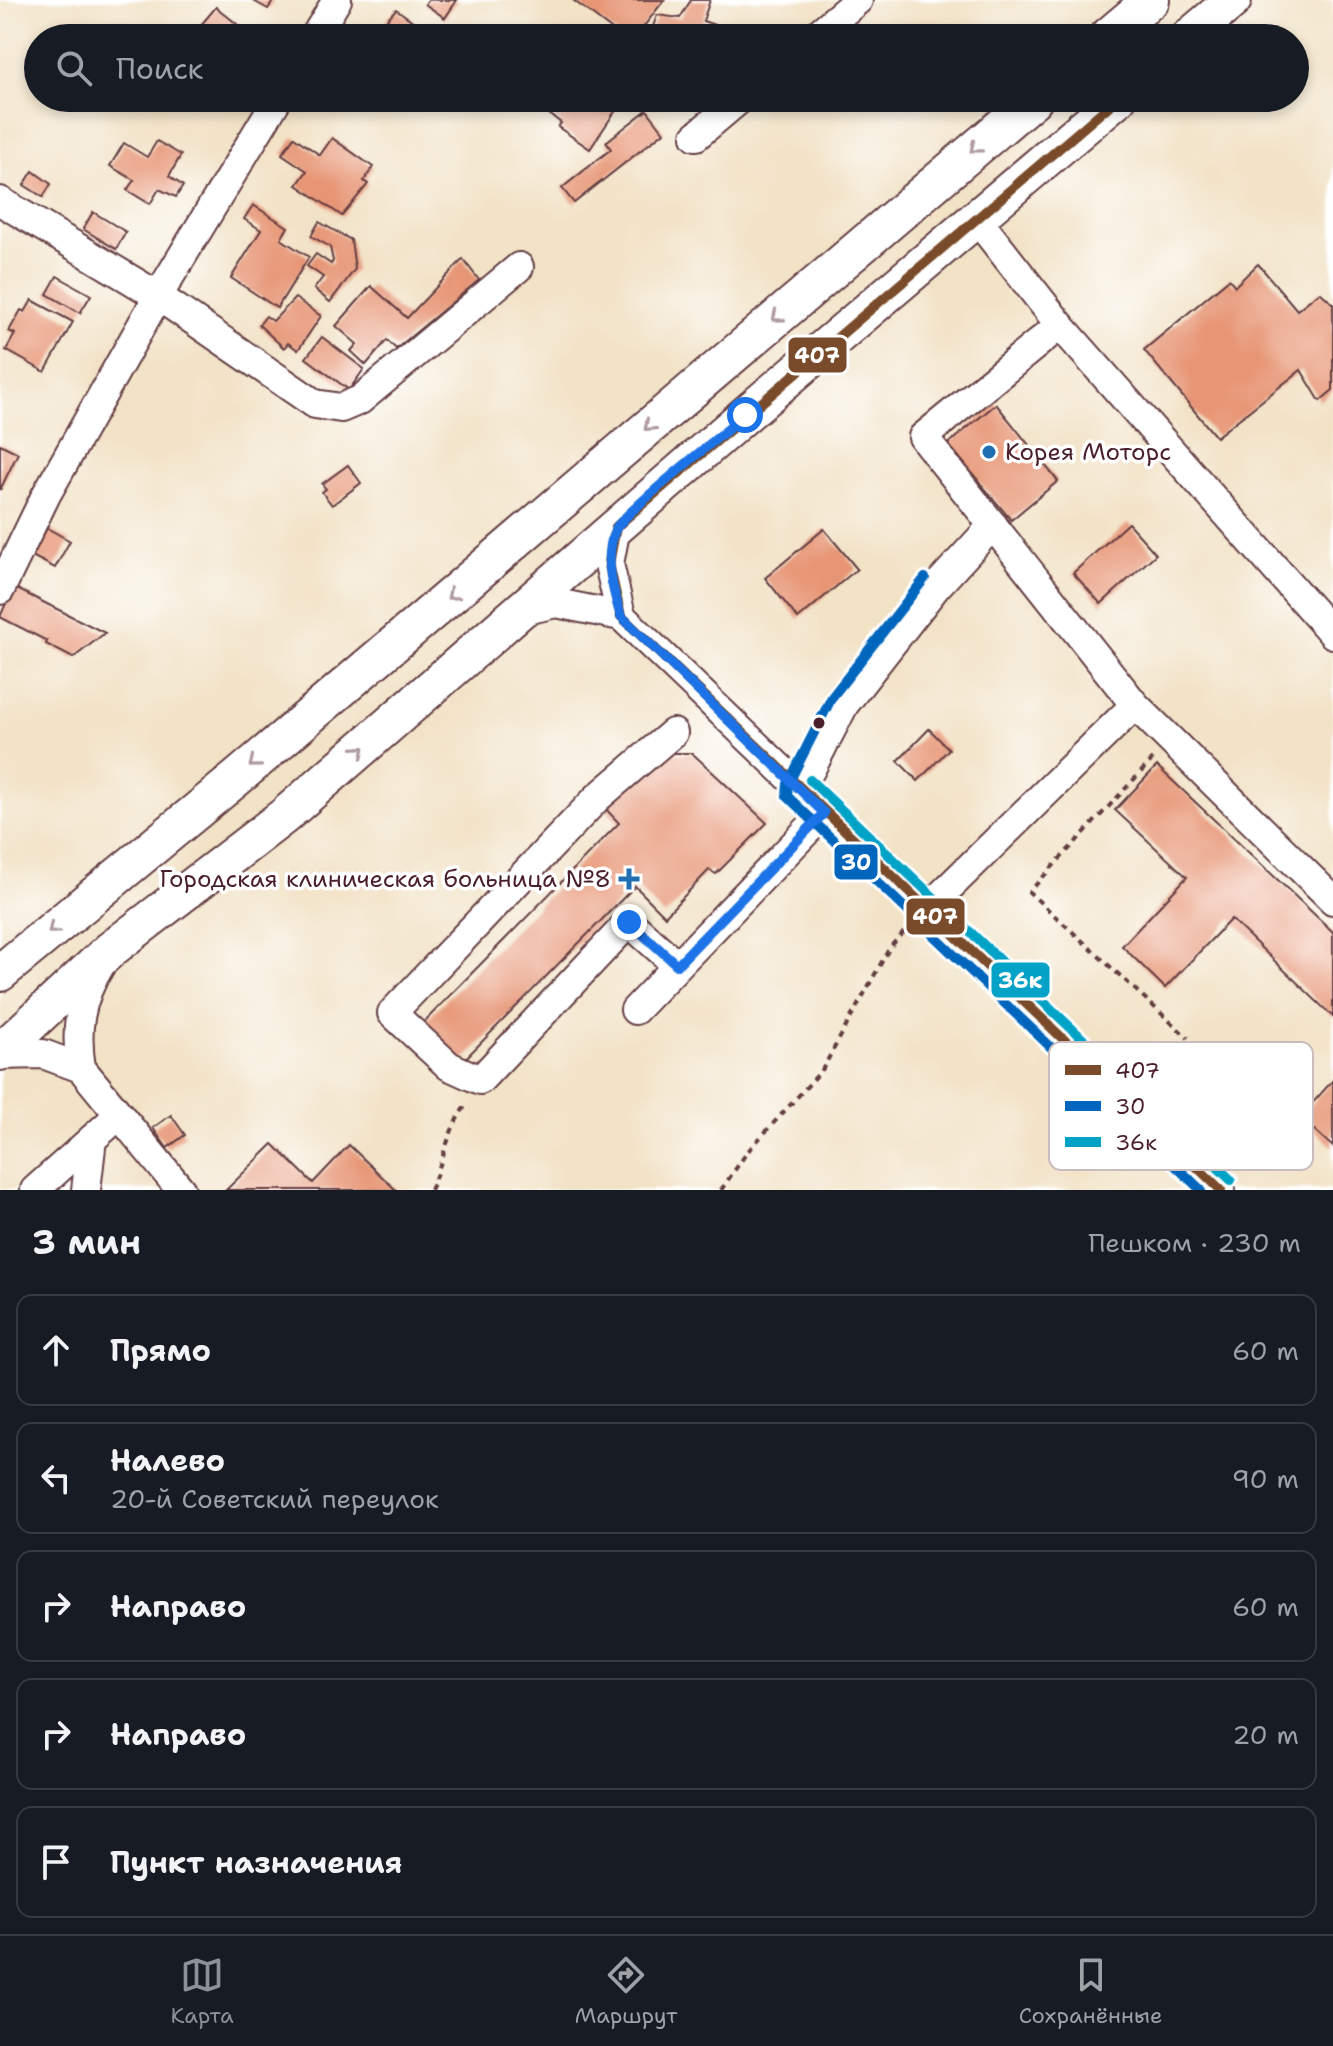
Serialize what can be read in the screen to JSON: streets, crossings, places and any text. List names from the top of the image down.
{
  "places": {
    "other": ["Корея Моторс"],
    "health": ["Городская клиническая больница №8"]
  },
  "lines": ["transit line 407", "transit line 30", "transit line 36к"],
  "legend": ["407", "30", "36к"],
  "page": {
    "search": "Поиск",
    "heading": ["3 мин", "Пешком · 230 m"],
    "list": [
      ["Прямо", "60 m"],
      ["Налево", "20-й Советский переулок", "90 m"],
      ["Направо", "60 m"],
      ["Направо", "20 m"],
      "Пункт назначения"
    ],
    "nav": ["Карта", "Маршрут", "Сохранённые"]
  }
}
